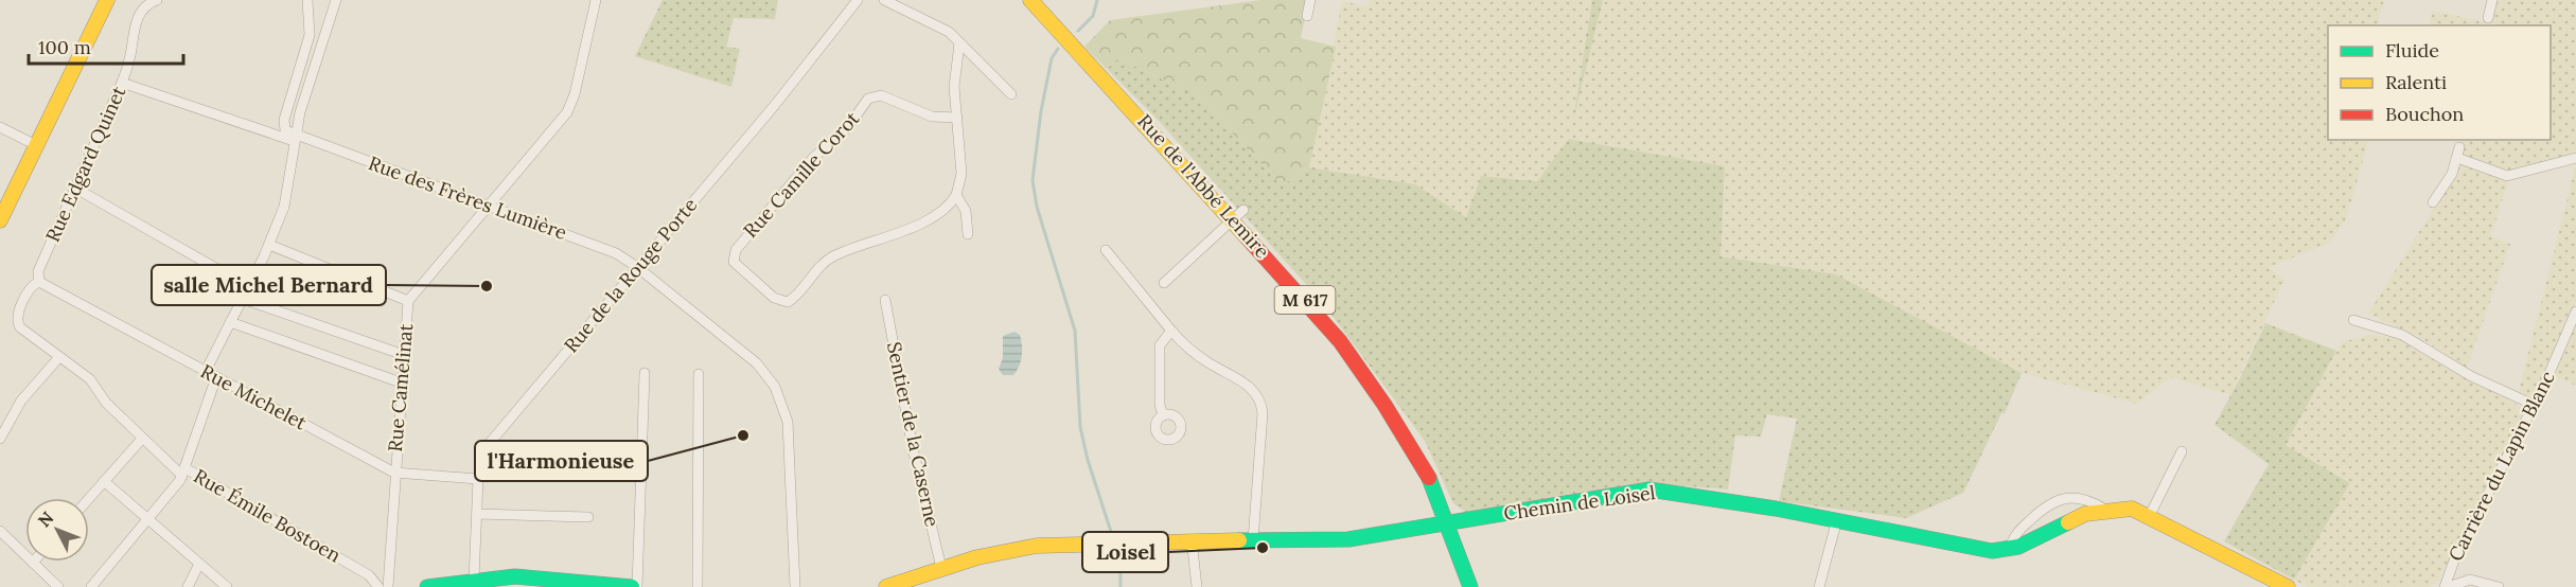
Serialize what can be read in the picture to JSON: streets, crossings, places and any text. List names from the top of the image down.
{
  "streets": {
    "street": [
      "Rue Edgard Quinet",
      "Rue Camille Corot",
      "Rue de l'Abbé Lemire",
      "Rue des Frères Lumière",
      "Rue de la Rouge Porte",
      "M 617",
      "Rue Camélinat",
      "Rue Michelet",
      "Sentier de la Caserne",
      "Carrière du Lapin Blanc",
      "Chemin de Loisel",
      "Rue Émile Bostoen"
    ]
  },
  "crossings": [
    ["Rue Edgard Quinet", "Rue des Frères Lumière"],
    ["Rue Edgard Quinet", "Rue Michelet"],
    ["Rue Edgard Quinet", "Rue Émile Bostoen"],
    ["Rue de l'Abbé Lemire", "Chemin de Loisel"],
    ["Rue des Frères Lumière", "Rue de la Rouge Porte"],
    ["Rue de la Rouge Porte", "Rue Michelet"],
    ["Rue Camélinat", "Rue Michelet"],
    ["Sentier de la Caserne", "Chemin de Loisel"]
  ],
  "places": ["salle Michel Bernard", "l'Harmonieuse", "Loisel"],
  "legend": ["Fluide", "Ralenti", "Bouchon"],
  "scale_bar": "100 m",
  "north": "top left"
}
